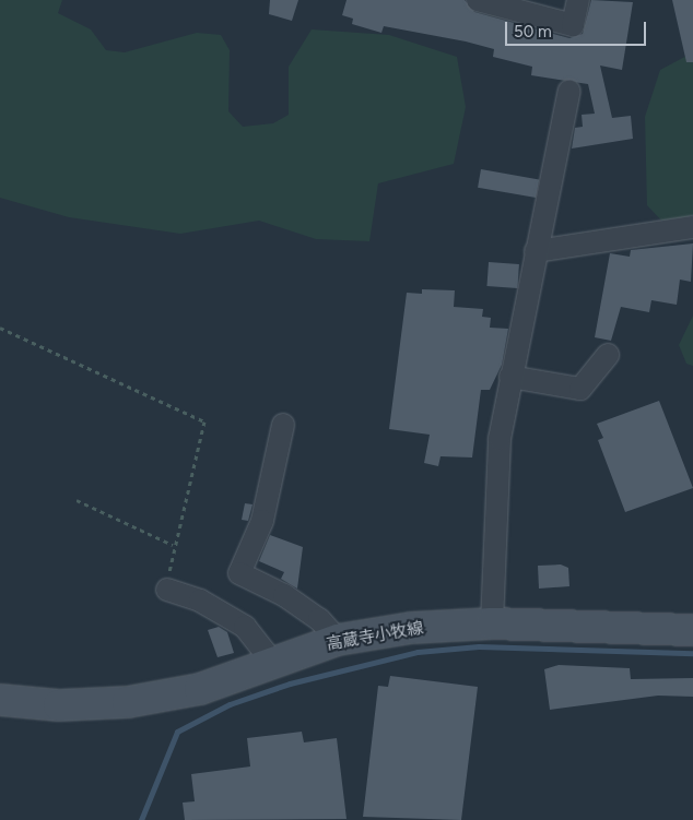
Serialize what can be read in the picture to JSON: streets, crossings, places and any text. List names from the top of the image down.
{
  "streets": {
    "main road": ["高蔵寺小牧線"]
  },
  "scale_bar": "50 m"
}
